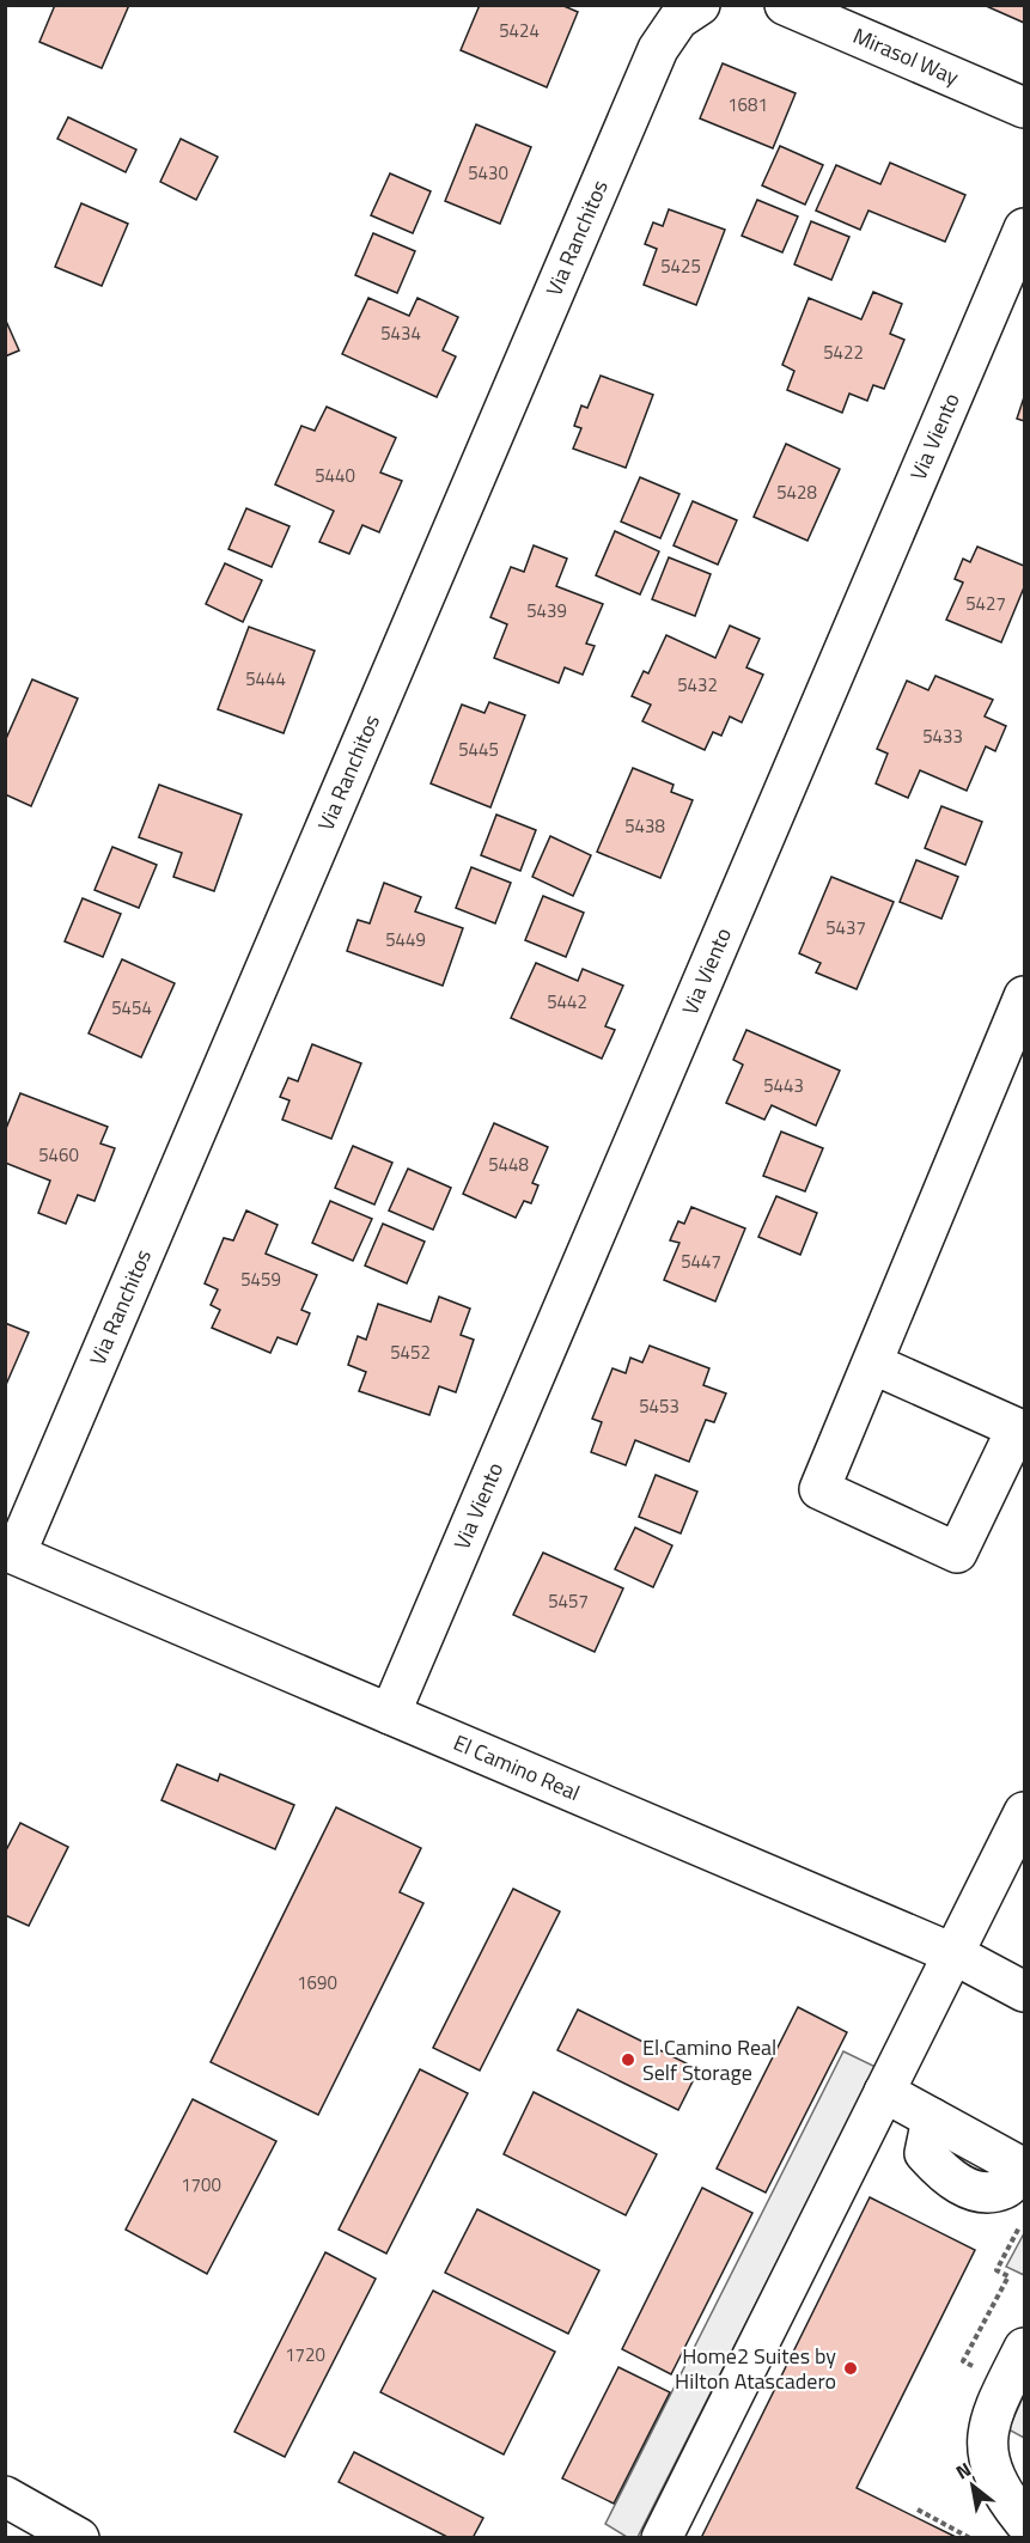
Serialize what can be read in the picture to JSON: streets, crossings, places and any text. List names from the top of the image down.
{
  "streets": {
    "main road": [
      "Mirasol Way",
      "Via Ranchitos",
      "Via Viento",
      "El Camino Real"
    ]
  },
  "crossings": [
    ["Via Ranchitos", "El Camino Real"],
    ["Via Viento", "El Camino Real"]
  ],
  "places": ["El Camino Real Self Storage", "Home2 Suites by Hilton Atascadero"],
  "house_numbers": [
    "5424",
    "1681",
    "5430",
    "5425",
    "5434",
    "5422",
    "5440",
    "5428",
    "5427",
    "5439",
    "5444",
    "5432",
    "5433",
    "5445",
    "5438",
    "5437",
    "5449",
    "5442",
    "5454",
    "5443",
    "5460",
    "5448",
    "5447",
    "5459",
    "5452",
    "5453",
    "5457",
    "1690",
    "1700",
    "1720"
  ],
  "north": "top left"
}
